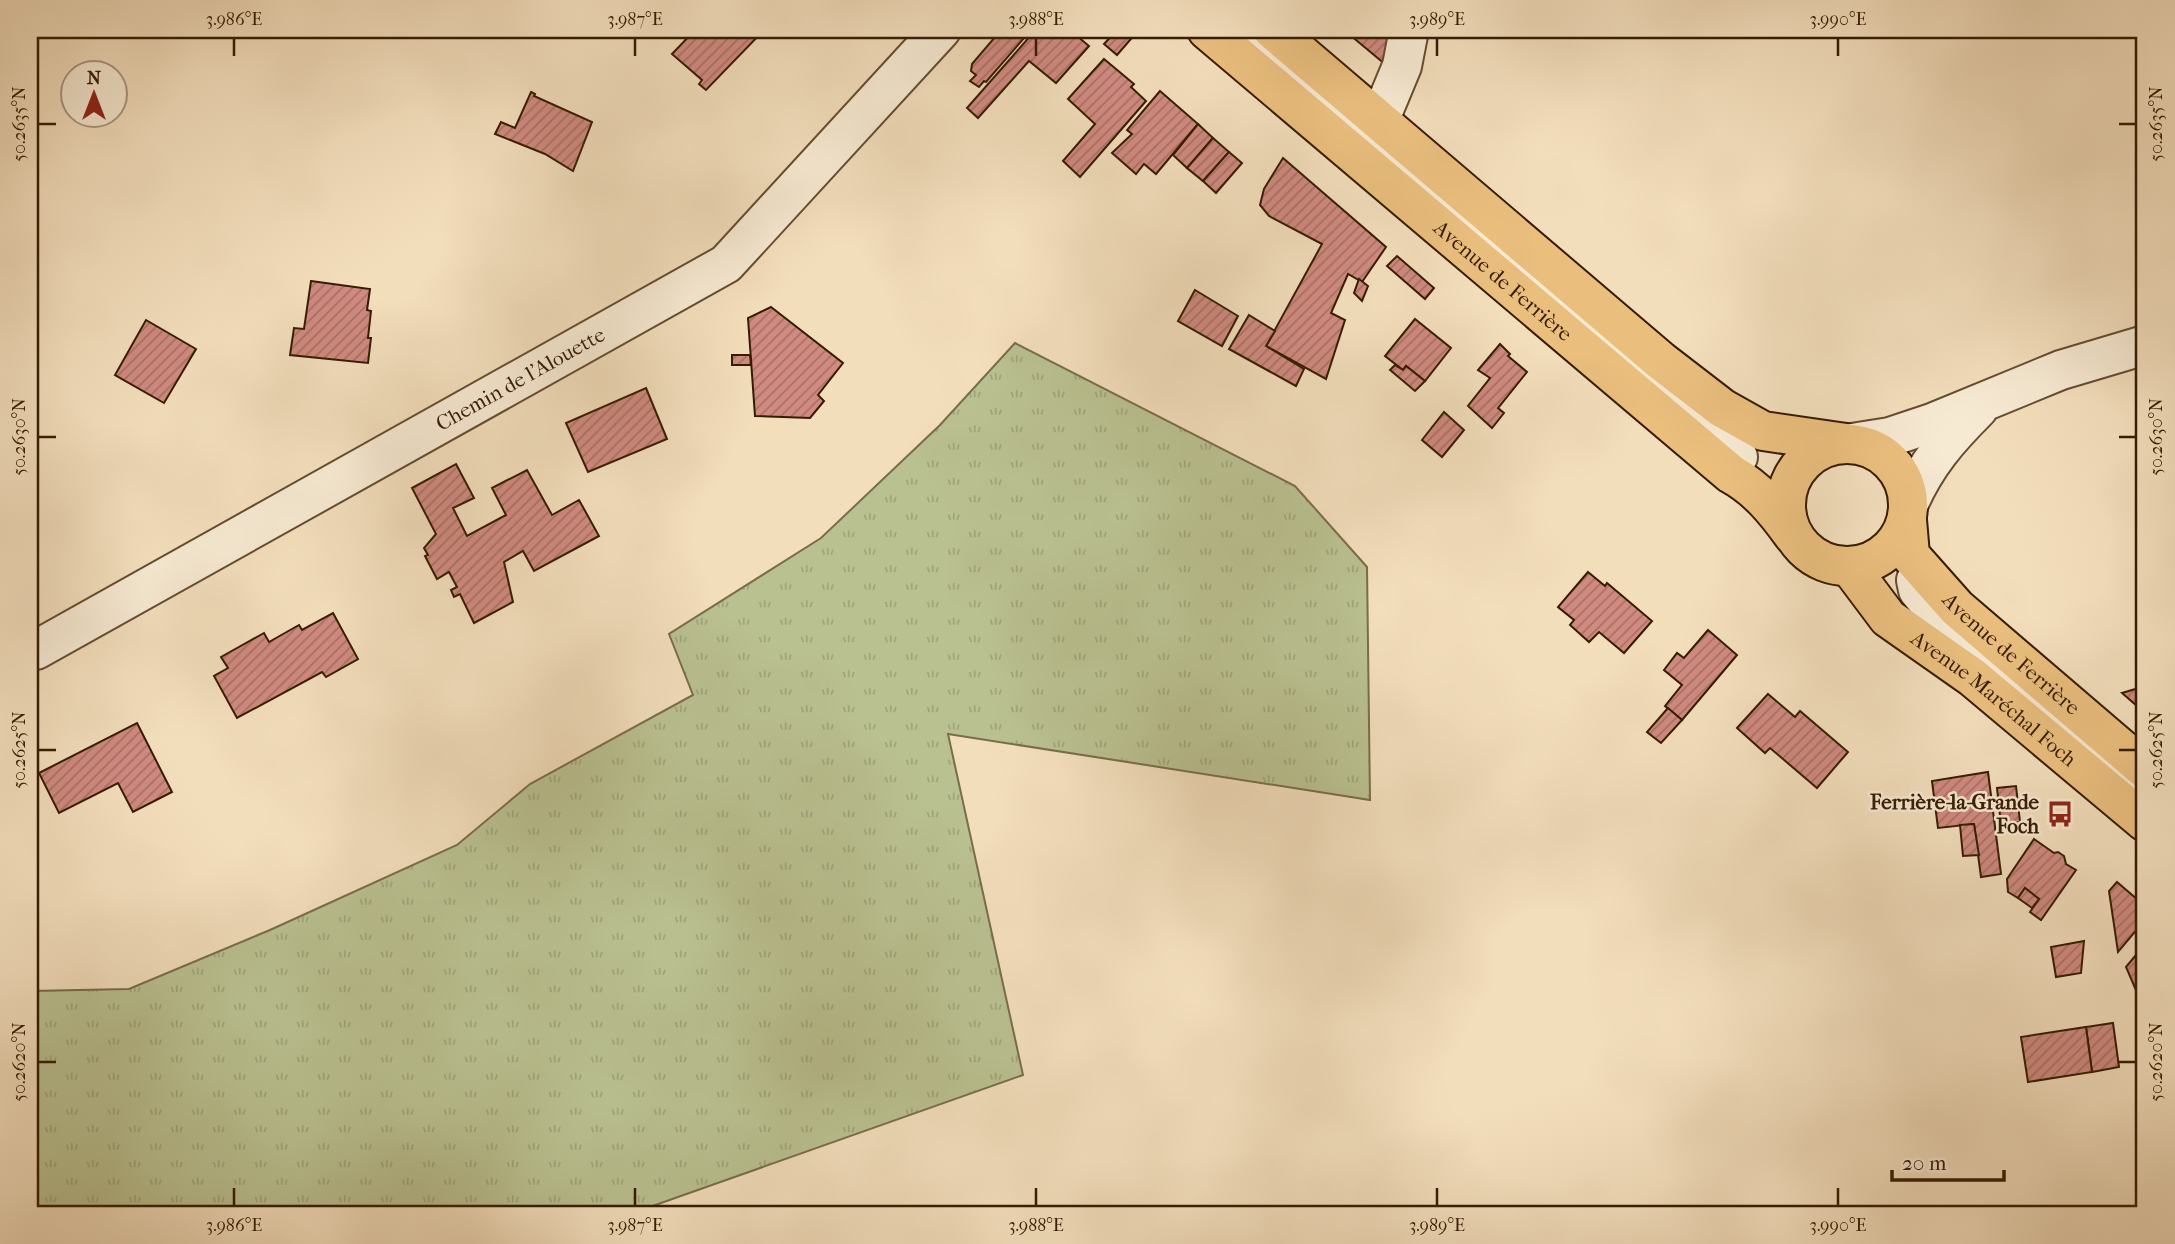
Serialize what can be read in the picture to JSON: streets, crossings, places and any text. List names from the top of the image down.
{
  "streets": {
    "main road": ["Avenue de Ferrière", "Avenue Maréchal Foch"],
    "street": ["Chemin de l'Alouette"]
  },
  "crossings": [
    ["Avenue de Ferrière", "Avenue Maréchal Foch"]
  ],
  "places": {
    "bus stop": ["Ferrière-la-Grande Foch"]
  },
  "scale_bar": "20 m",
  "north": "top",
  "coordinates": [
    "3.986°E",
    "3.987°E",
    "3.988°E",
    "3.989°E",
    "3.990°E",
    "50.2635°N",
    "50.2630°N",
    "50.2625°N",
    "50.2620°N"
  ]
}
